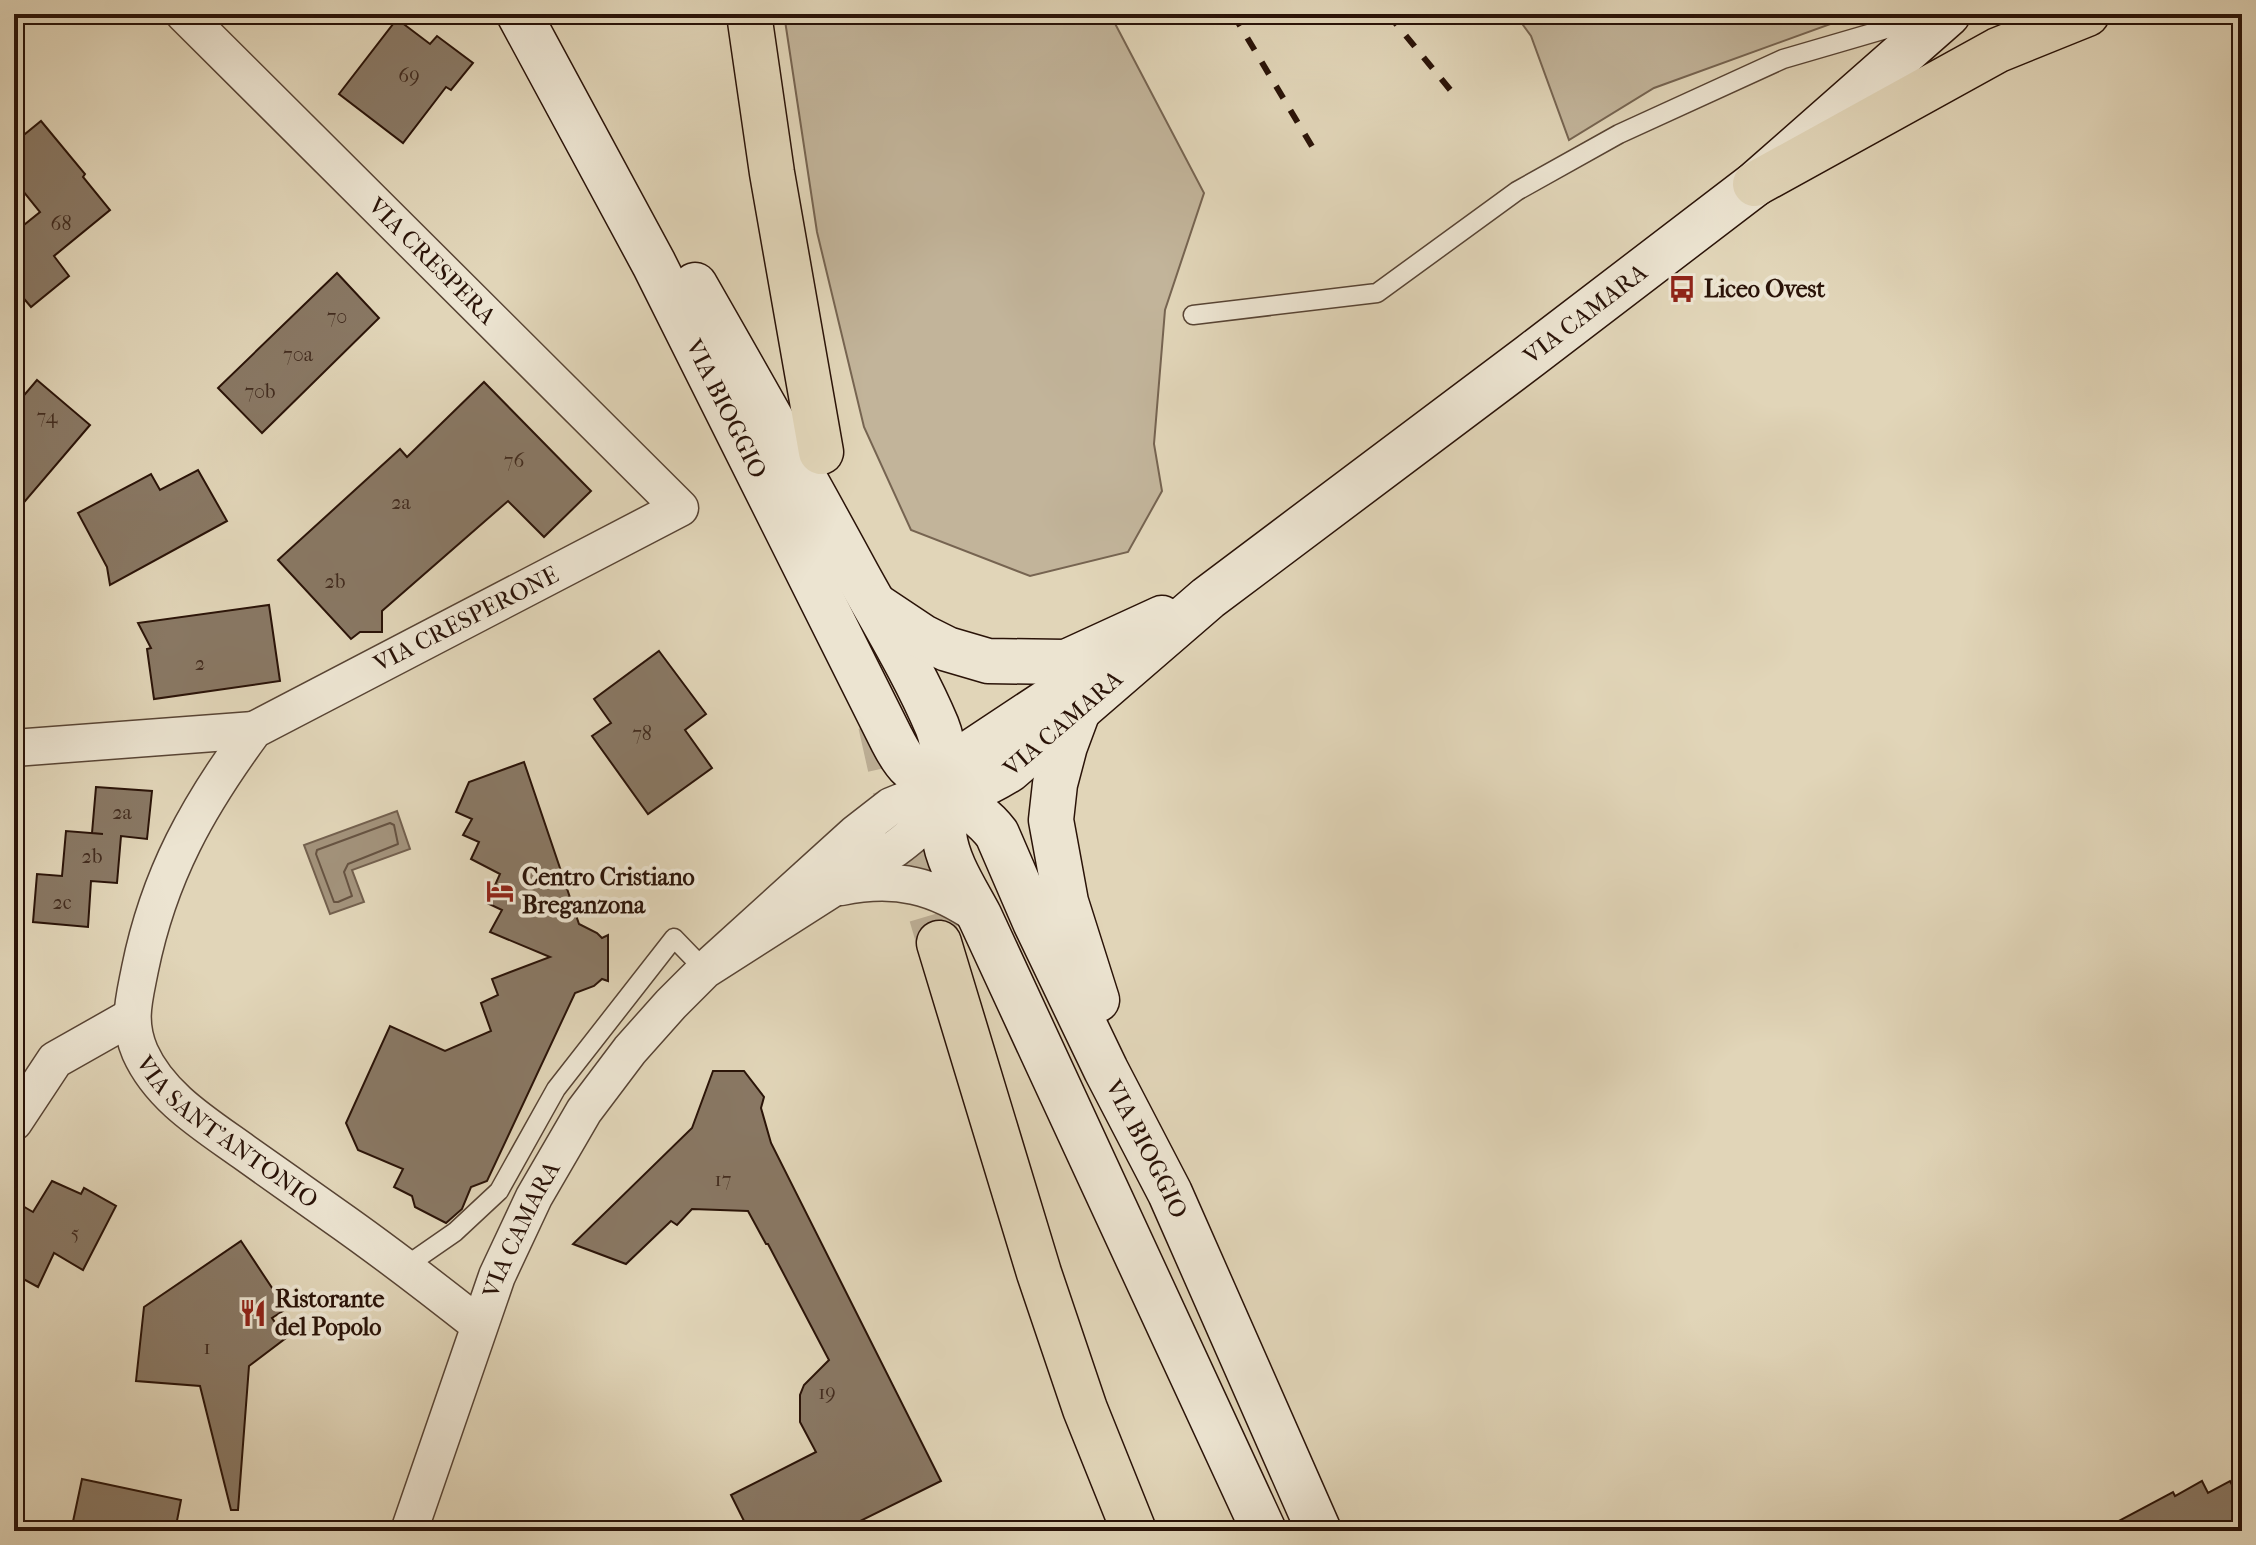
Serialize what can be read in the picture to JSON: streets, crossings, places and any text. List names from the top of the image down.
{
  "streets": {
    "main road": ["VIA CAMARA", "VIA BIOGGIO"],
    "street": ["VIA CRESPERA", "VIA CRESPERONE", "VIA SANT'ANTONIO"]
  },
  "crossings": [
    ["VIA CRESPERA", "VIA CRESPERONE"],
    ["VIA CAMARA", "VIA BIOGGIO"],
    ["VIA CAMARA", "VIA SANT'ANTONIO"],
    ["VIA CRESPERONE", "VIA SANT'ANTONIO"]
  ],
  "places": {
    "bus stop": ["Liceo Ovest"],
    "hotel": ["Centro Cristiano Breganzona"],
    "restaurant": ["Ristorante del Popolo"]
  },
  "house_numbers": [
    "69",
    "68",
    "70",
    "70a",
    "70b",
    "74",
    "76",
    "2a",
    "2b",
    "2",
    "78",
    "2a",
    "2b",
    "2c",
    "17",
    "5",
    "1",
    "19"
  ]
}
